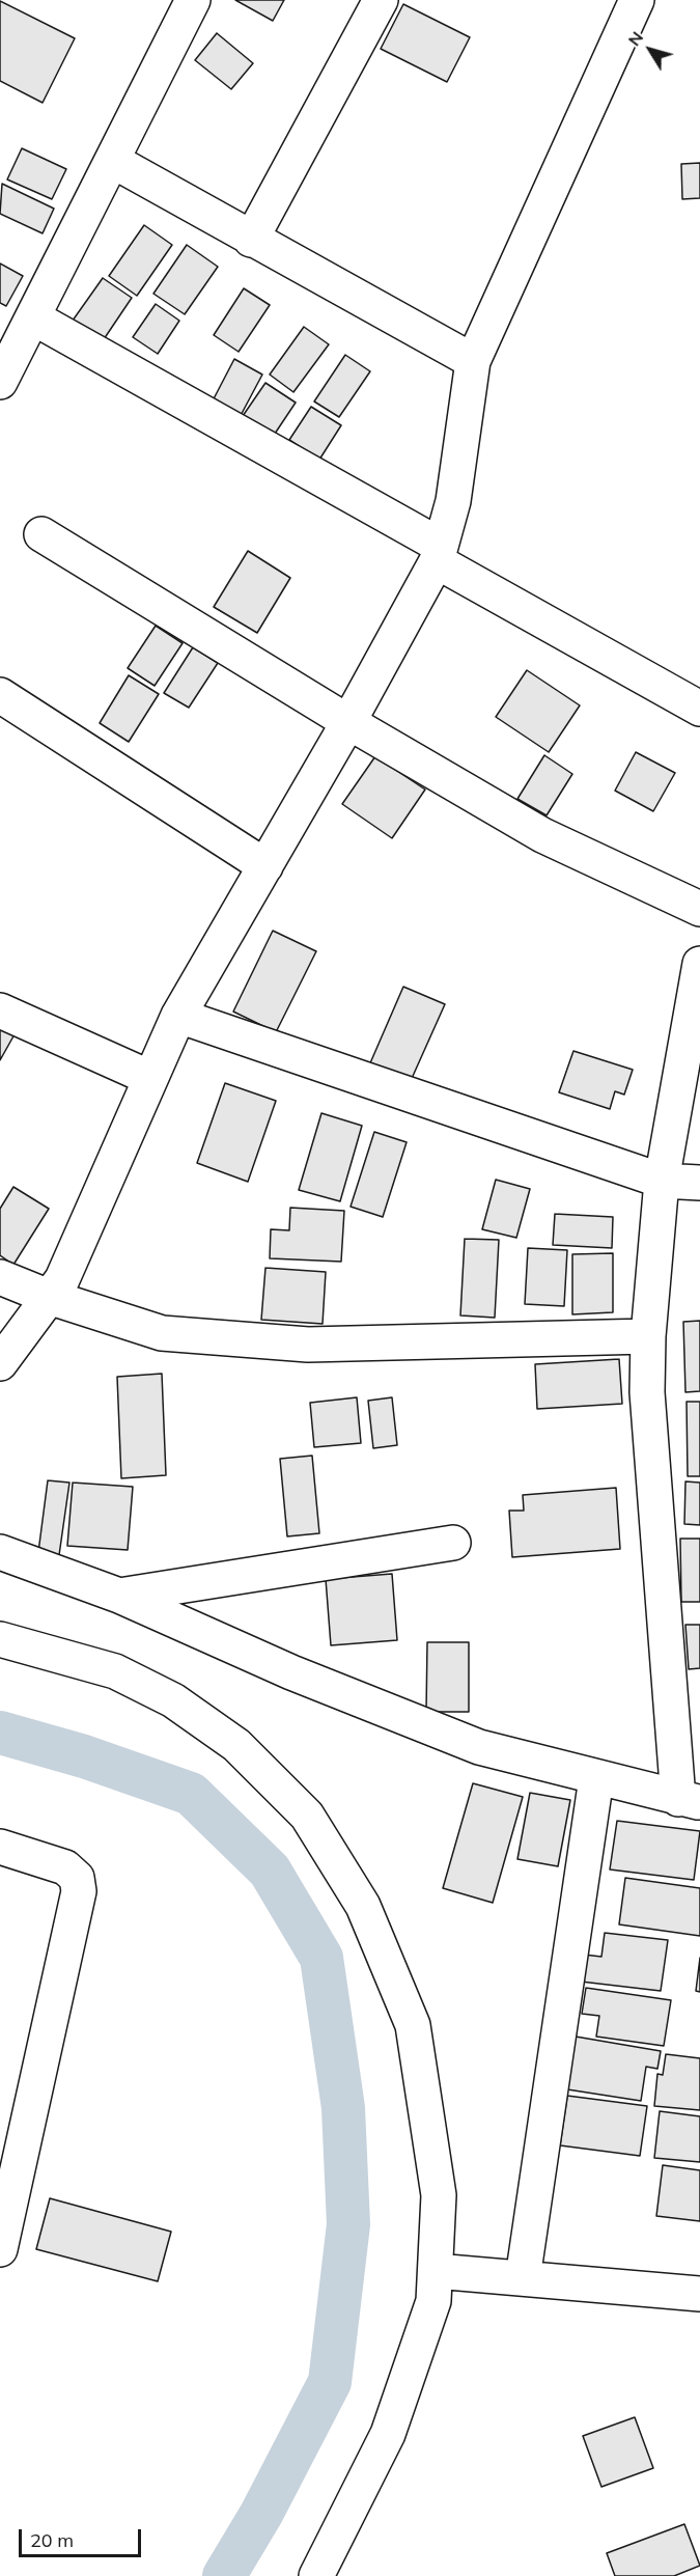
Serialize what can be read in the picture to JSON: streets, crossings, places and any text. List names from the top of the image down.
{
  "scale_bar": "20 m",
  "north": "top left"
}
